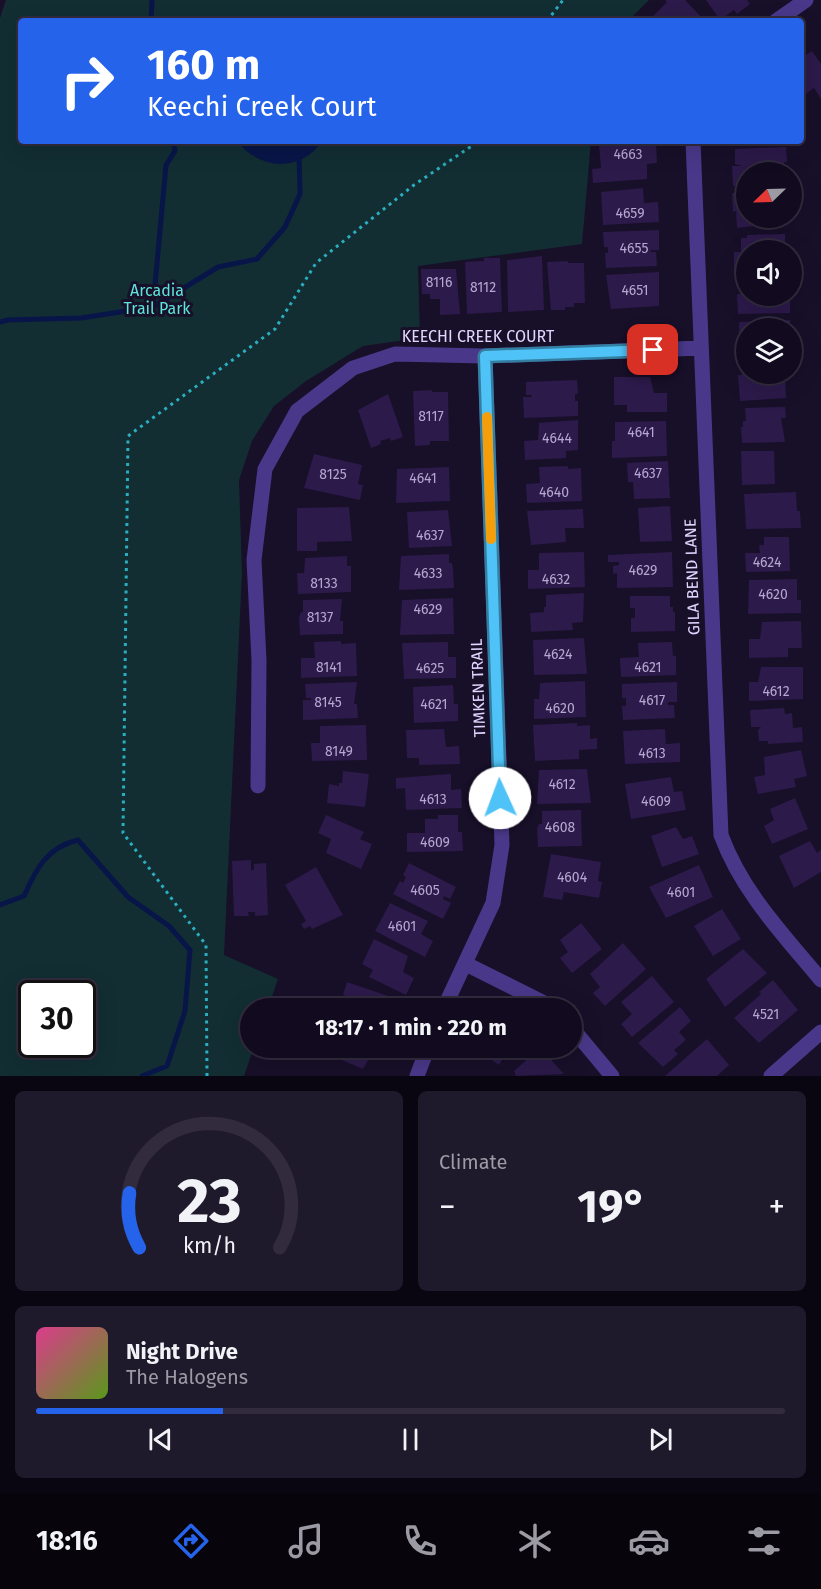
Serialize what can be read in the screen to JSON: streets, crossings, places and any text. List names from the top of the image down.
{
  "streets": {
    "street": ["KEECHI CREEK COURT", "GILA BEND LANE", "TIMKEN TRAIL"]
  },
  "crossings": [
    ["KEECHI CREEK COURT", "GILA BEND LANE"],
    ["KEECHI CREEK COURT", "TIMKEN TRAIL"]
  ],
  "parks": ["Arcadia Trail Park"],
  "house_numbers": [
    "4663",
    "4659",
    "4655",
    "8116",
    "8112",
    "4651",
    "8117",
    "4641",
    "4644",
    "4637",
    "8125",
    "4641",
    "4640",
    "4637",
    "4624",
    "4629",
    "4633",
    "4632",
    "8133",
    "4620",
    "4629",
    "8137",
    "4624",
    "8141",
    "4621",
    "4625",
    "4612",
    "4617",
    "8145",
    "4621",
    "4620",
    "8149",
    "4613",
    "4612",
    "4613",
    "4609",
    "4608",
    "4609",
    "4604",
    "4605",
    "4601",
    "4601",
    "4521"
  ],
  "north": "bottom left",
  "page": {
    "turn": ["160 m", "Keechi Creek Court"],
    "limit": "30",
    "trip": "18:17 · 1 min · 220 m",
    "tile": "Climate",
    "heat": ["−", "19°", "+"],
    "song": ["Night Drive", "The Halogens"],
    "tabs": "18:16",
    "gauge": ["23", "km/h"]
  }
}
